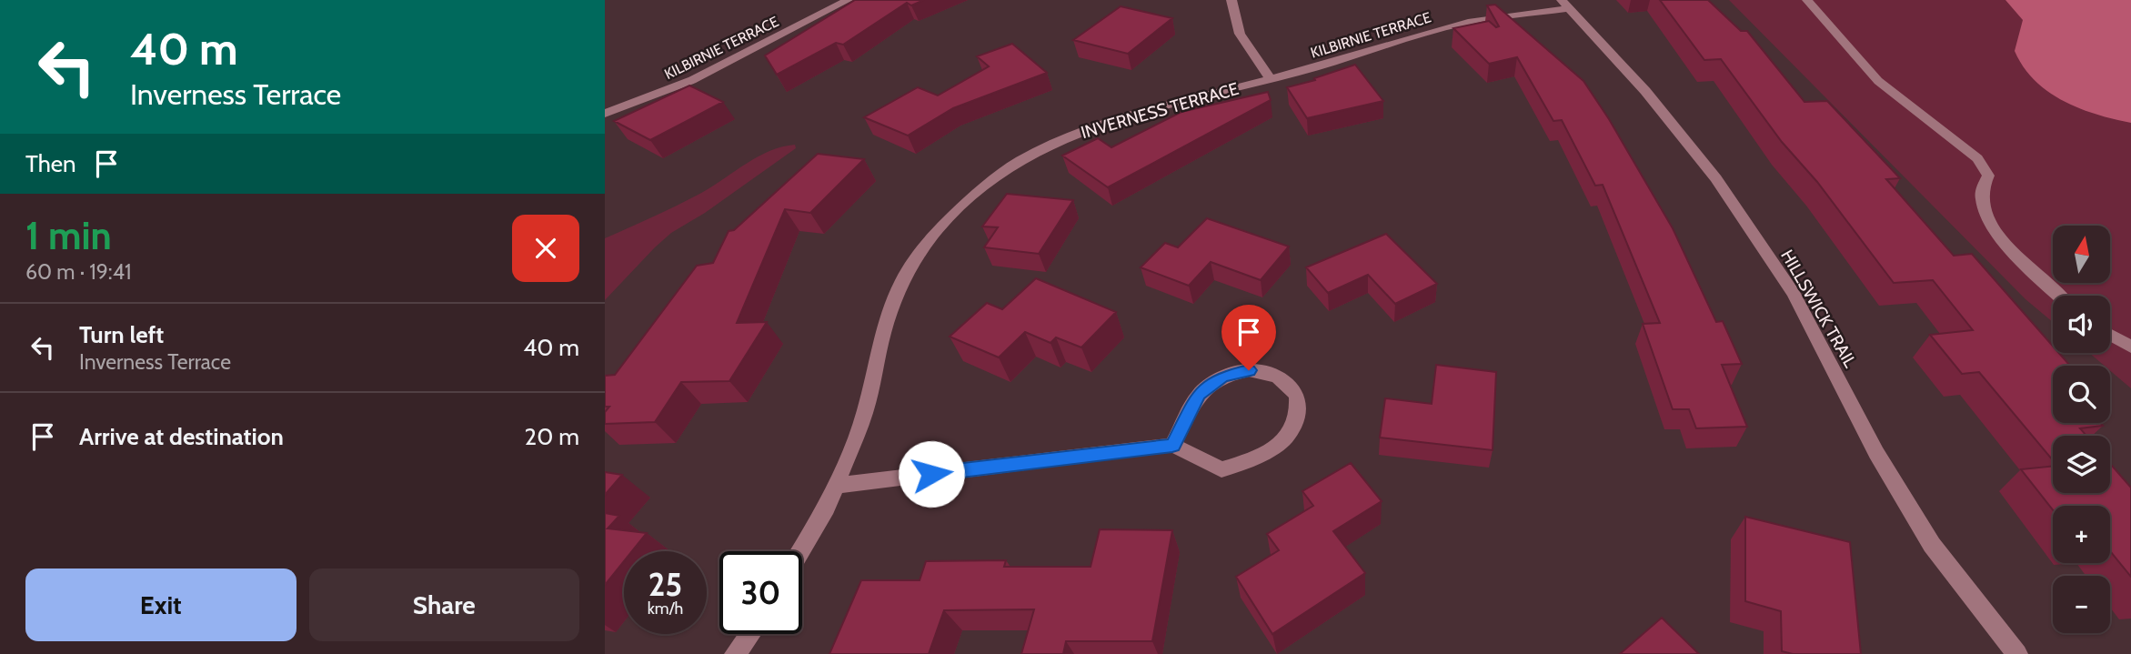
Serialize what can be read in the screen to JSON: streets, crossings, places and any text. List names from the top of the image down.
{
  "streets": {
    "street": ["KILBIRNIE TERRACE", "INVERNESS TERRACE", "HILLSWICK TRAIL"]
  },
  "crossings": [
    ["KILBIRNIE TERRACE", "INVERNESS TERRACE"],
    ["KILBIRNIE TERRACE", "HILLSWICK TRAIL"]
  ],
  "north": "top",
  "page": {
    "turn": ["40 m", "Inverness Terrace"],
    "then": "Then",
    "heading": ["1 min", "60 m · 19:41"],
    "map_buttons": ["+", "−"],
    "list": [
      {
        "name": "Turn left",
        "note": "Inverness Terrace",
        "value": "40 m"
      },
      {
        "name": "Arrive at destination",
        "value": "20 m"
      }
    ],
    "speed": "25 km/h",
    "limit": "30",
    "buttons": ["Exit", "Share"]
  }
}
